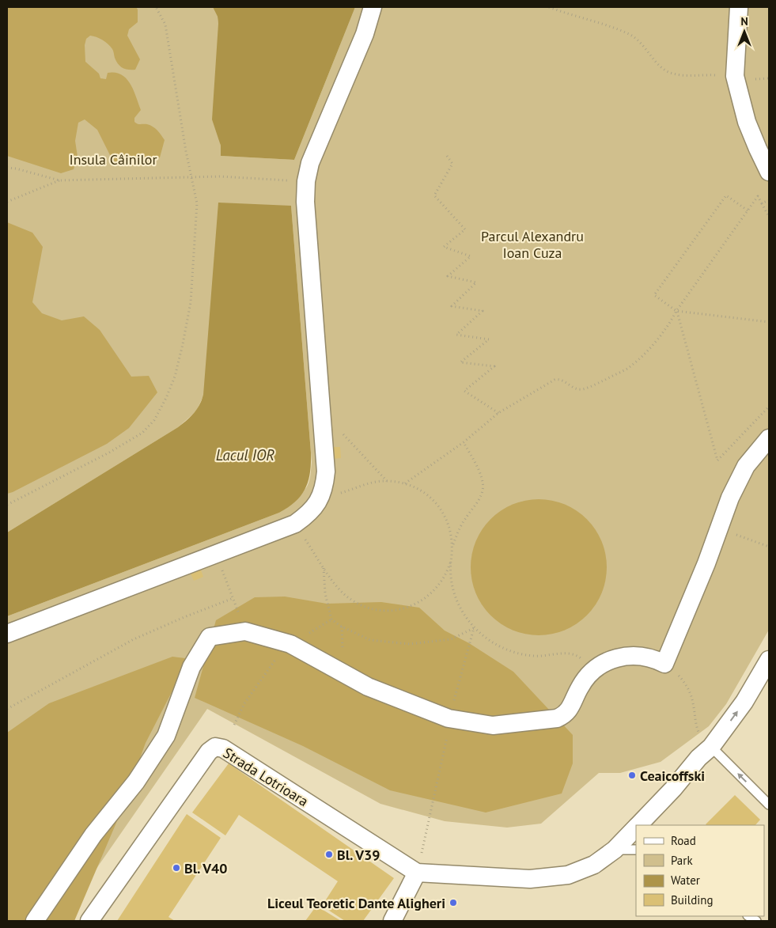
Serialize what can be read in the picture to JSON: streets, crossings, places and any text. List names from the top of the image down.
{
  "streets": {
    "street": ["Strada Lotrioara"]
  },
  "water": ["Lacul IOR"],
  "parks": ["Insula Câinilor", "Parcul Alexandru Ioan Cuza"],
  "places": [
    "Ceaicoffski",
    "Bl. V39",
    "Bl. V40",
    "Liceul Teoretic Dante Aligheri"
  ],
  "legend": [
    "Road",
    "Park",
    "Water",
    "Building"
  ],
  "north": "top"
}
